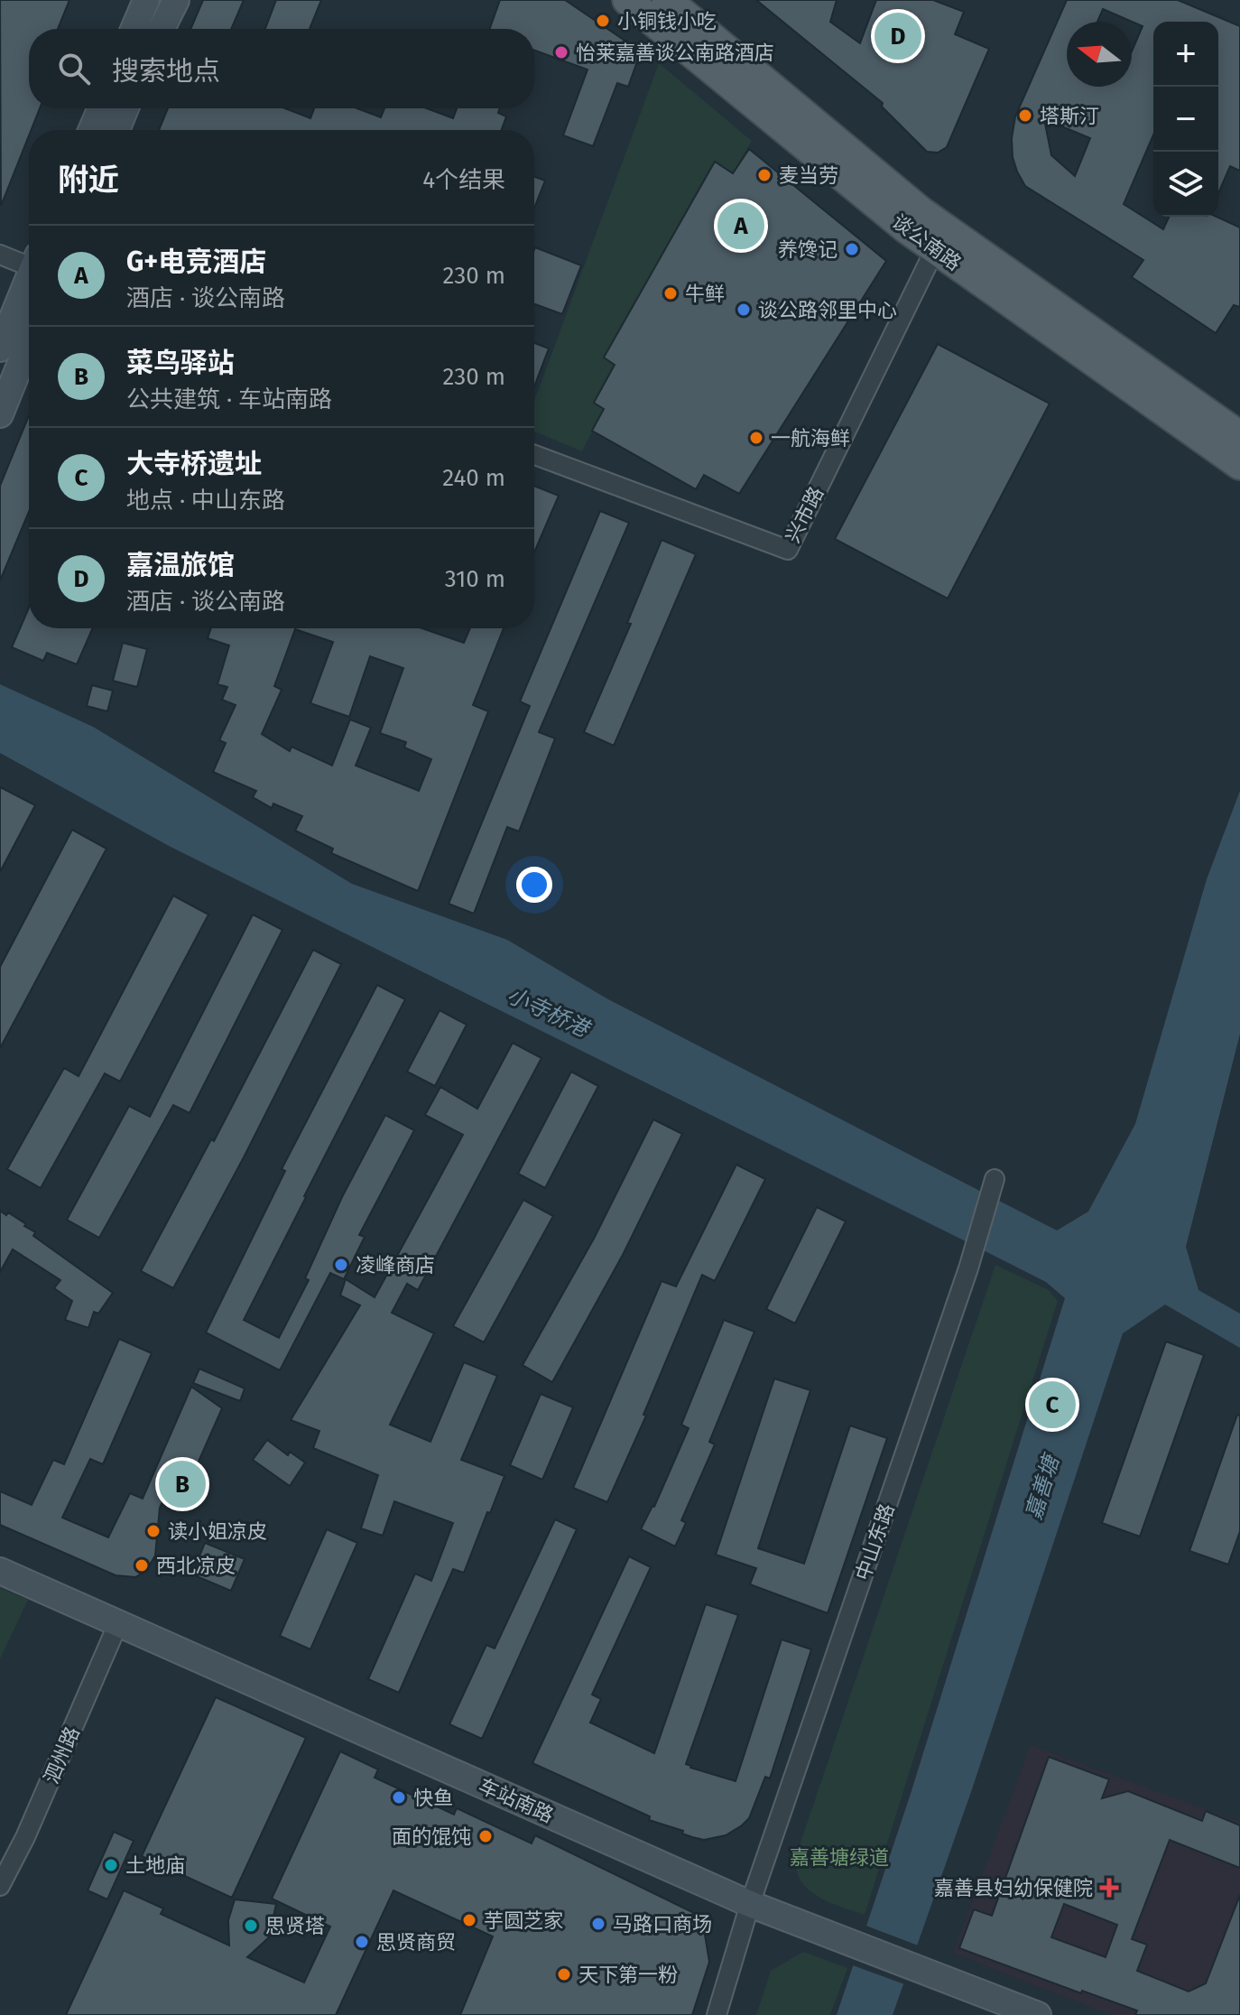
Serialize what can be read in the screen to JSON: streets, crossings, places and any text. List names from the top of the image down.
{
  "streets": {
    "main road": ["谈公南路"],
    "street": [
      "兴市路",
      "中山东路",
      "泗州路",
      "车站南路"
    ]
  },
  "crossings": [
    ["谈公南路", "兴市路"],
    ["中山东路", "车站南路"],
    ["泗州路", "车站南路"]
  ],
  "water": ["小寺桥港", "嘉善塘"],
  "parks": ["嘉善塘绿道"],
  "places": {
    "other": [
      "小铜钱小吃",
      "怡莱嘉善谈公南路酒店",
      "塔斯汀",
      "麦当劳",
      "养馋记",
      "牛鲜",
      "谈公路邻里中心",
      "一航海鲜",
      "凌峰商店",
      "读小姐凉皮",
      "西北凉皮",
      "快鱼",
      "面的馄饨",
      "土地庙",
      "芋圆芝家",
      "马路口商场",
      "思贤塔",
      "思贤商贸",
      "天下第一粉"
    ],
    "health": ["嘉善县妇幼保健院"]
  },
  "north": "left",
  "page": {
    "pins": [
      "D",
      "A",
      "C",
      "B"
    ],
    "map_buttons": ["+", "−"],
    "search": "搜索地点",
    "heading": ["附近", "4个结果"],
    "list": [
      {
        "mark": "A",
        "name": "G+电竞酒店",
        "note": "酒店 · 谈公南路",
        "value": "230 m"
      },
      {
        "mark": "B",
        "name": "菜鸟驿站",
        "note": "公共建筑 · 车站南路",
        "value": "230 m"
      },
      {
        "mark": "C",
        "name": "大寺桥遗址",
        "note": "地点 · 中山东路",
        "value": "240 m"
      },
      {
        "mark": "D",
        "name": "嘉温旅馆",
        "note": "酒店 · 谈公南路",
        "value": "310 m"
      }
    ]
  }
}
